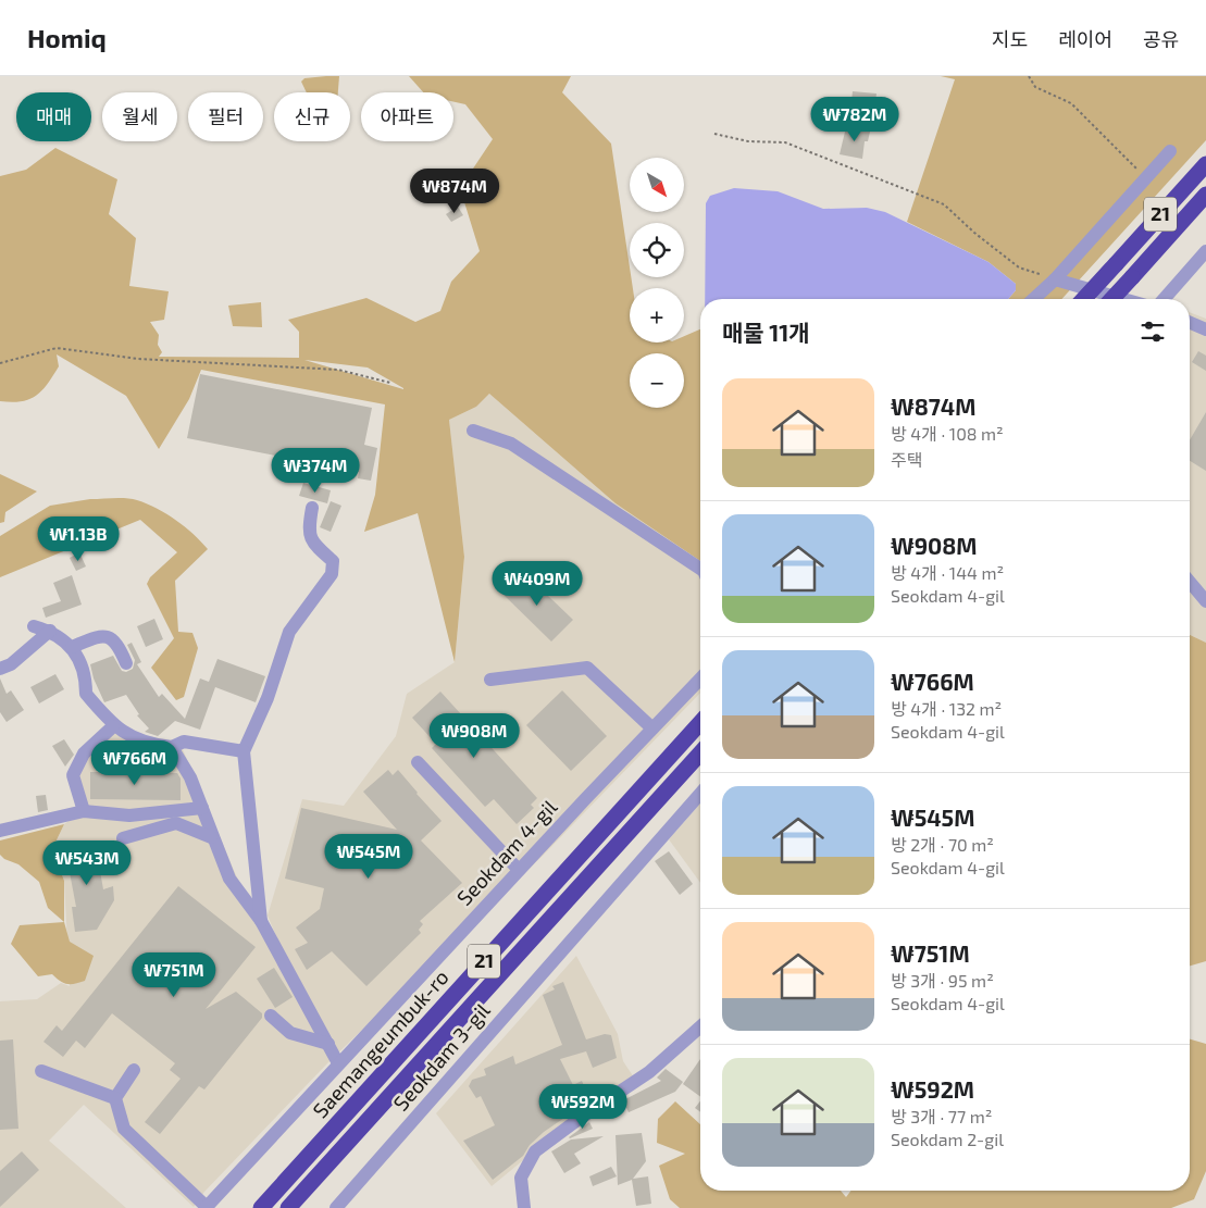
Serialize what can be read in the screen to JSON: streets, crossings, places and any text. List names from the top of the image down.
{
  "streets": {
    "highway": ["21", "Saemangeumbuk-ro"],
    "street": ["Seokdam 4-gil", "Seokdam 3-gil"]
  },
  "north": "bottom right",
  "page": {
    "header": "Homiq",
    "nav": ["지도", "레이어", "공유"],
    "chip": [
      "매매",
      "월세",
      "필터",
      "신규",
      "아파트"
    ],
    "price": [
      "₩782M",
      "₩874M",
      "₩374M",
      "₩1.13B",
      "₩409M",
      "₩908M",
      "₩766M",
      "₩545M",
      "₩543M",
      "₩751M",
      "₩592M"
    ],
    "map_buttons": ["+", "−"],
    "heading": "매물 11개",
    "list": [
      {
        "name": "₩874M",
        "note": "방 4개 · 108 m² · 주택"
      },
      {
        "name": "₩908M",
        "note": "방 4개 · 144 m² · Seokdam 4-gil"
      },
      {
        "name": "₩766M",
        "note": "방 4개 · 132 m² · Seokdam 4-gil"
      },
      {
        "name": "₩545M",
        "note": "방 2개 · 70 m² · Seokdam 4-gil"
      },
      {
        "name": "₩751M",
        "note": "방 3개 · 95 m² · Seokdam 4-gil"
      },
      {
        "name": "₩592M",
        "note": "방 3개 · 77 m² · Seokdam 2-gil"
      }
    ]
  }
}
